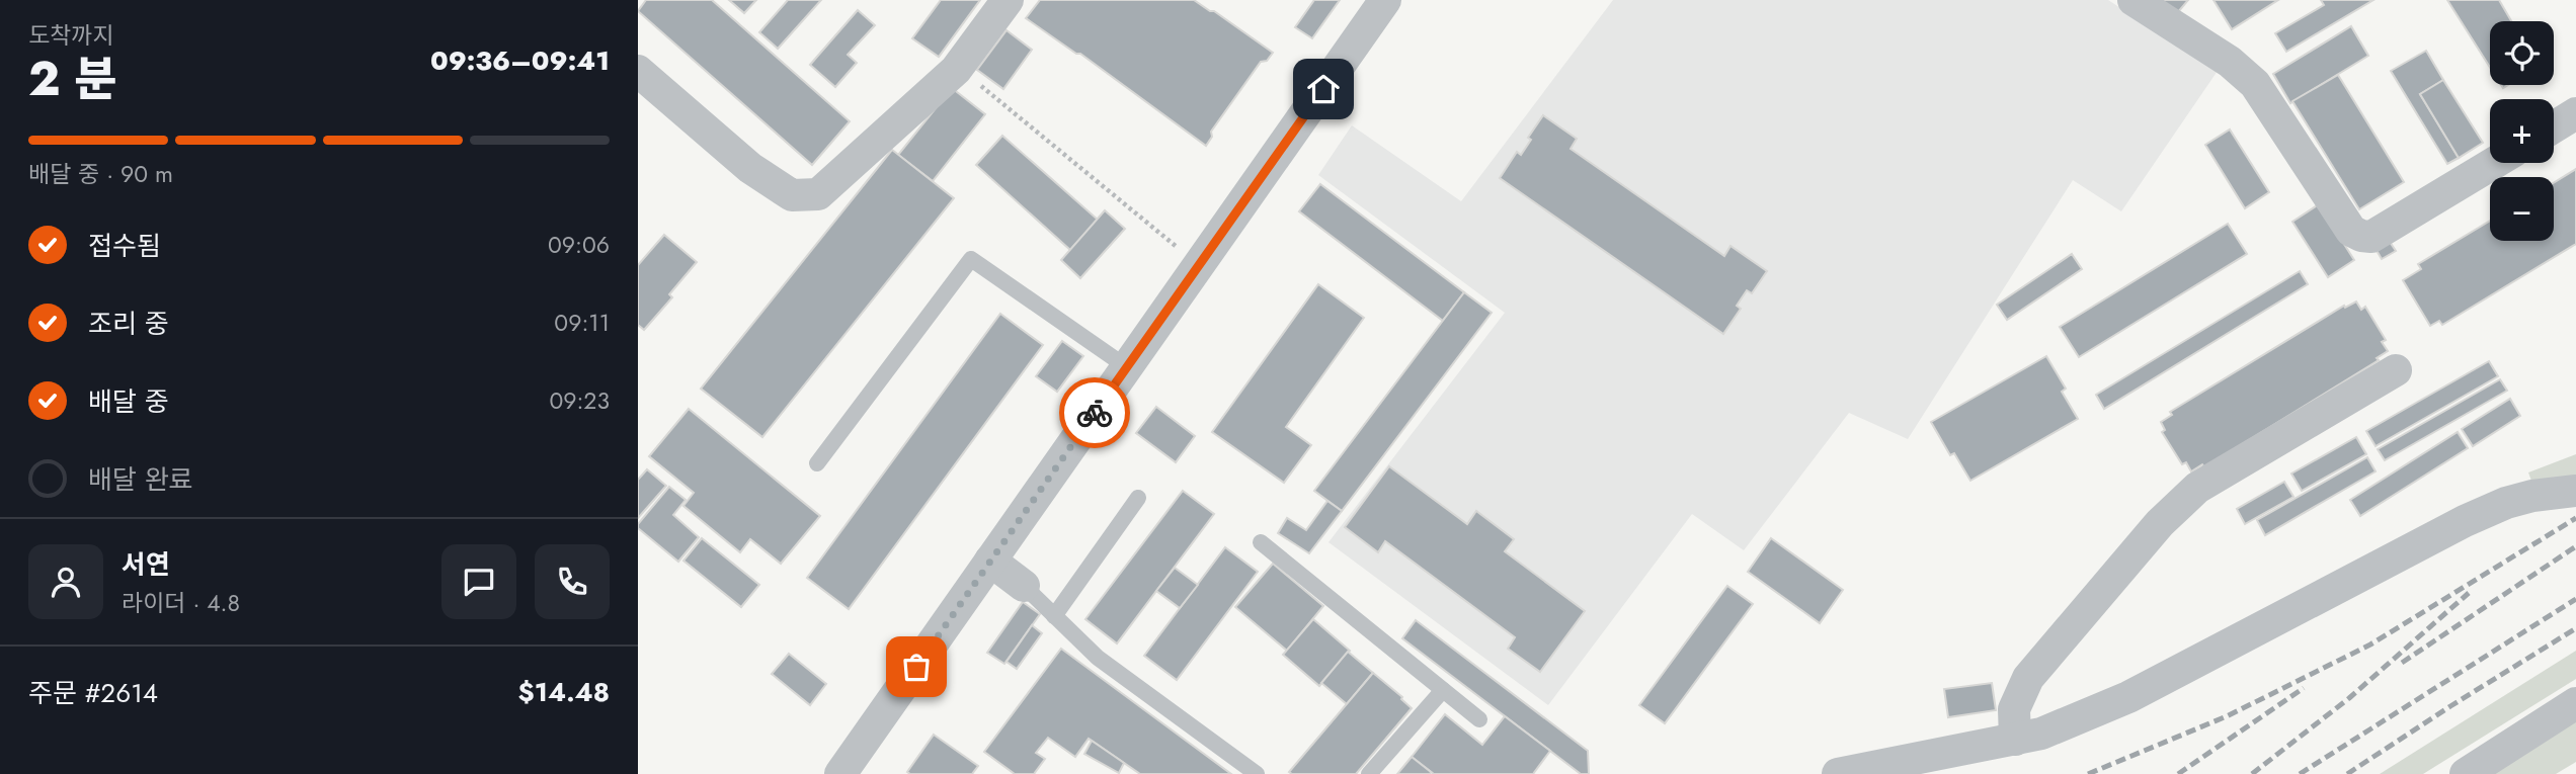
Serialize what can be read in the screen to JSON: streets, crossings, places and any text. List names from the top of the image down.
{
  "page": {
    "heading": ["2 분", "도착까지", "09:36–09:41"],
    "panel": [
      "서연",
      "라이더 · 4.8",
      "주문 #2614",
      "$14.48"
    ],
    "map_buttons": ["+", "−"],
    "bar": "배달 중 · 90 m",
    "list": [
      ["접수됨", "09:06"],
      ["조리 중", "09:11"],
      ["배달 중", "09:23"],
      "배달 완료"
    ]
  }
}
